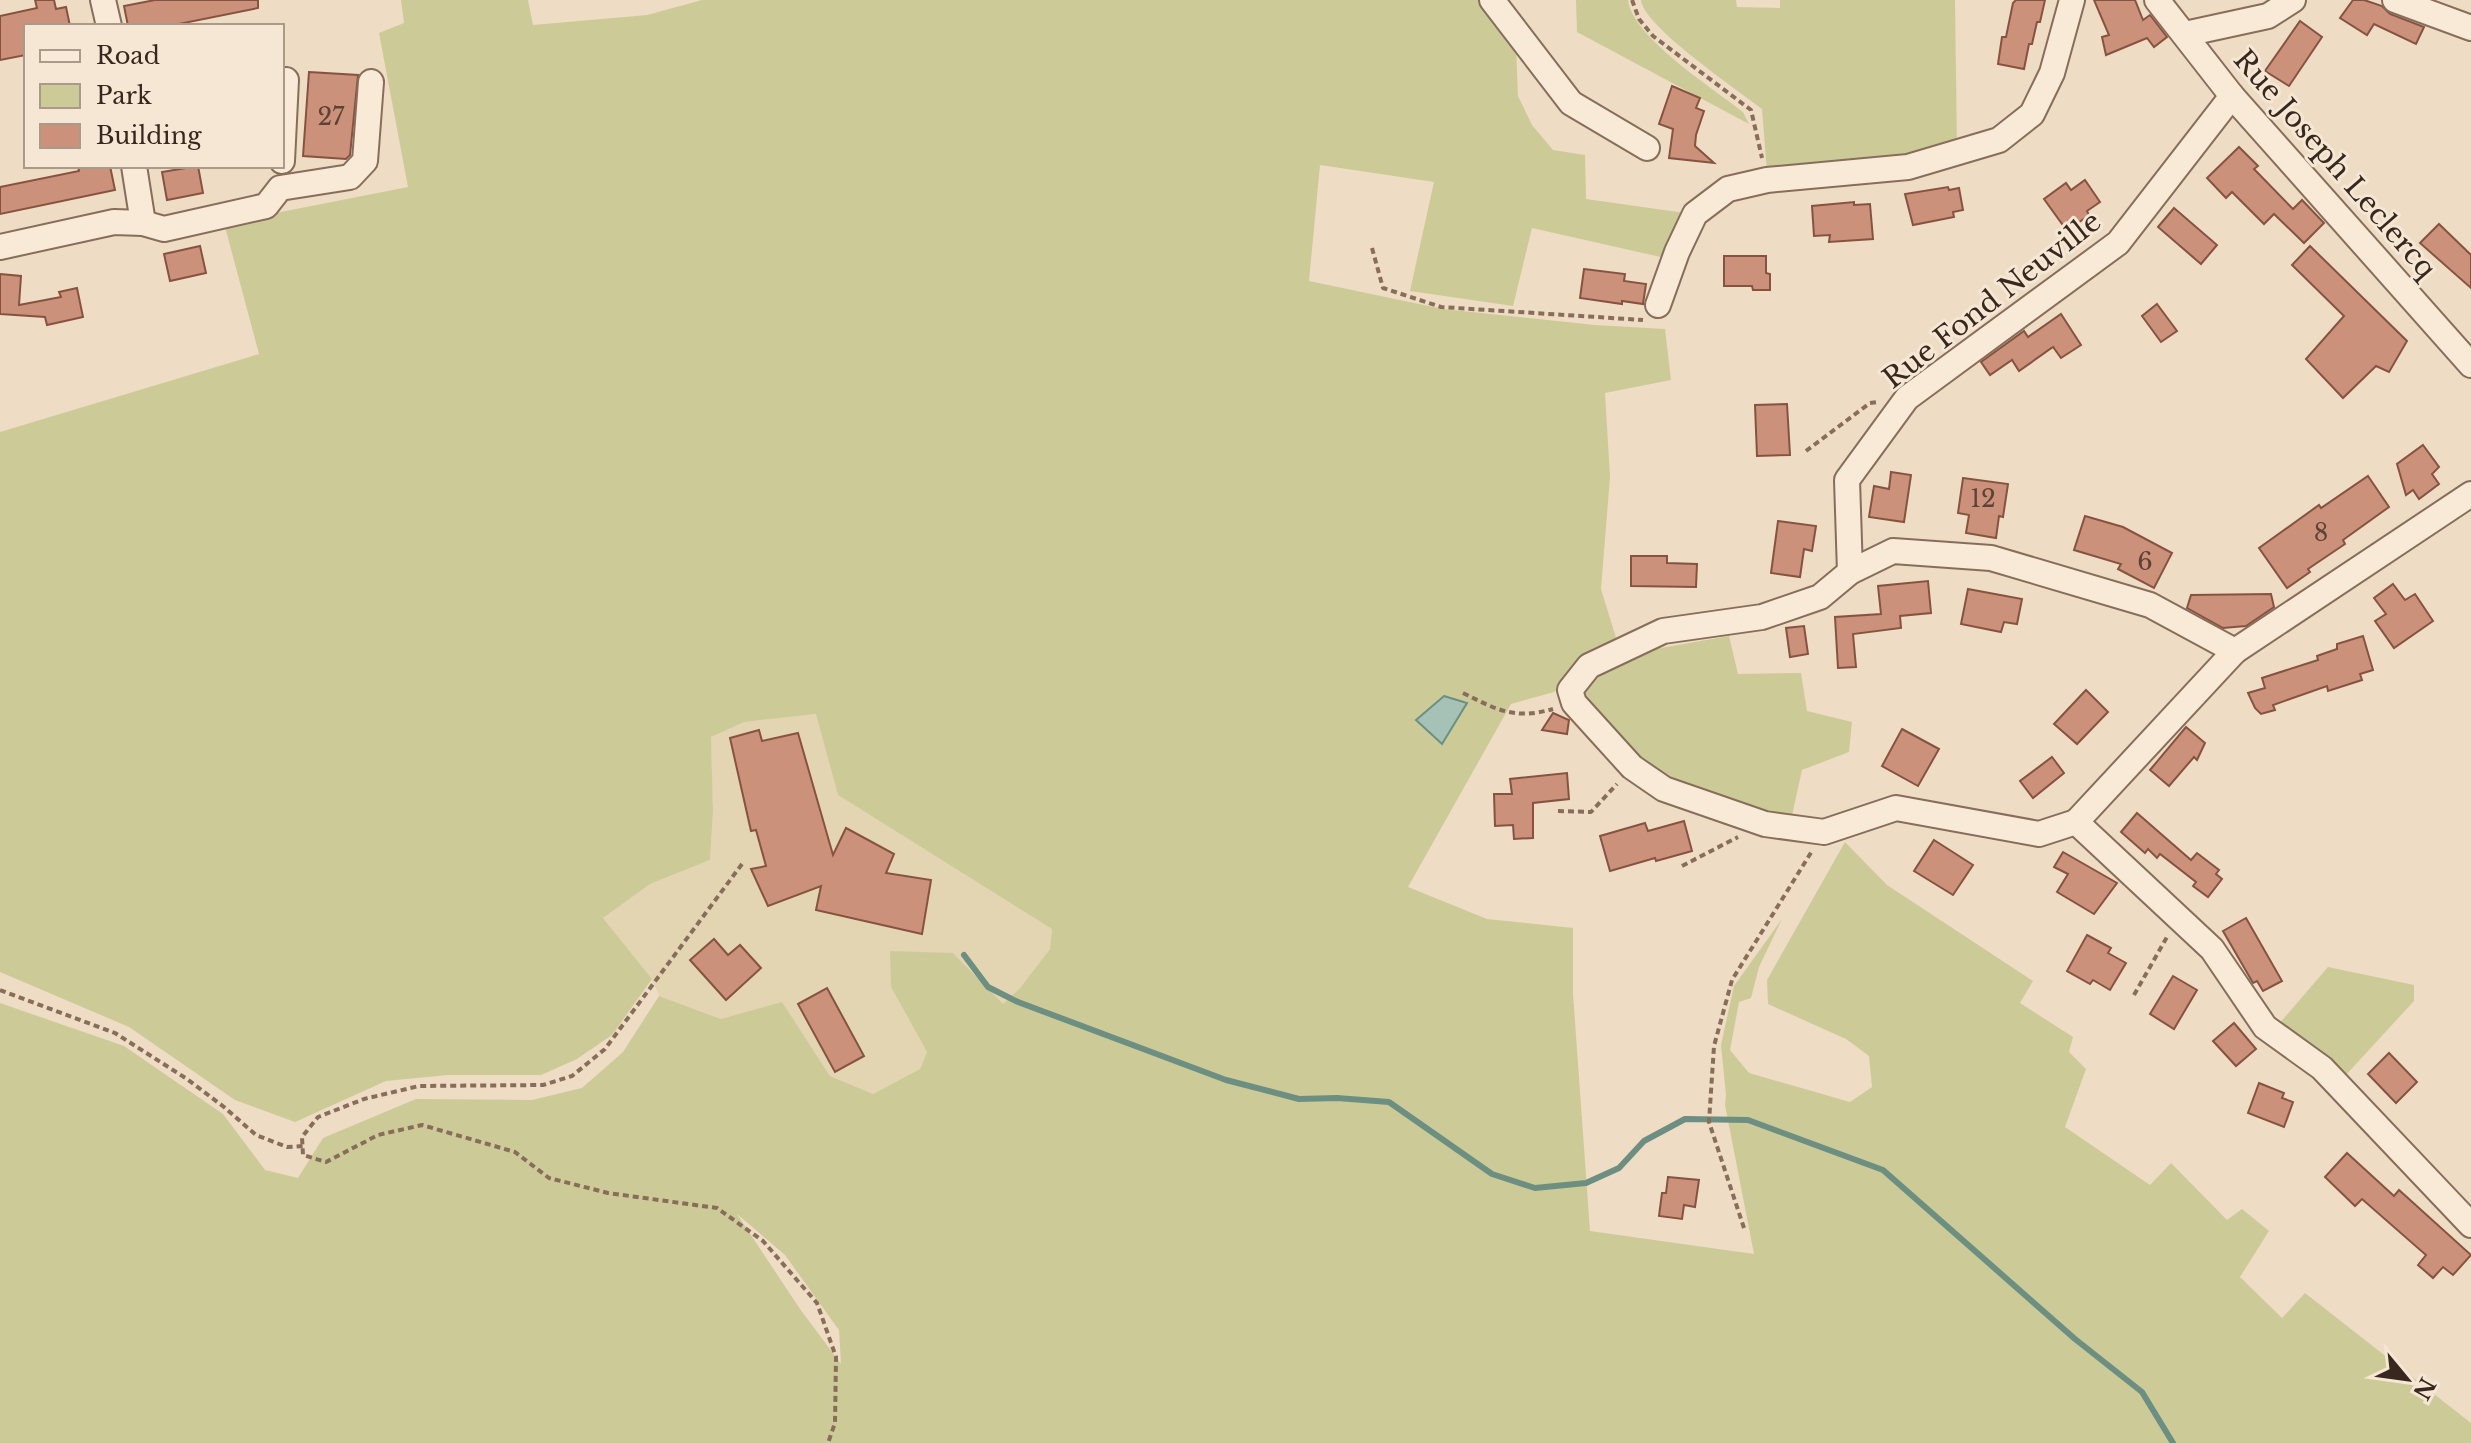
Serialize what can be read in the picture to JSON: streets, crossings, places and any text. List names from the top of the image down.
{
  "streets": {
    "street": ["Rue Joseph Leclercq", "Rue Fond Neuville"]
  },
  "crossings": [
    ["Rue Joseph Leclercq", "Rue Fond Neuville"]
  ],
  "house_numbers": [
    "27",
    "12",
    "8",
    "6"
  ],
  "legend": ["Road", "Park", "Building"],
  "north": "bottom right"
}
